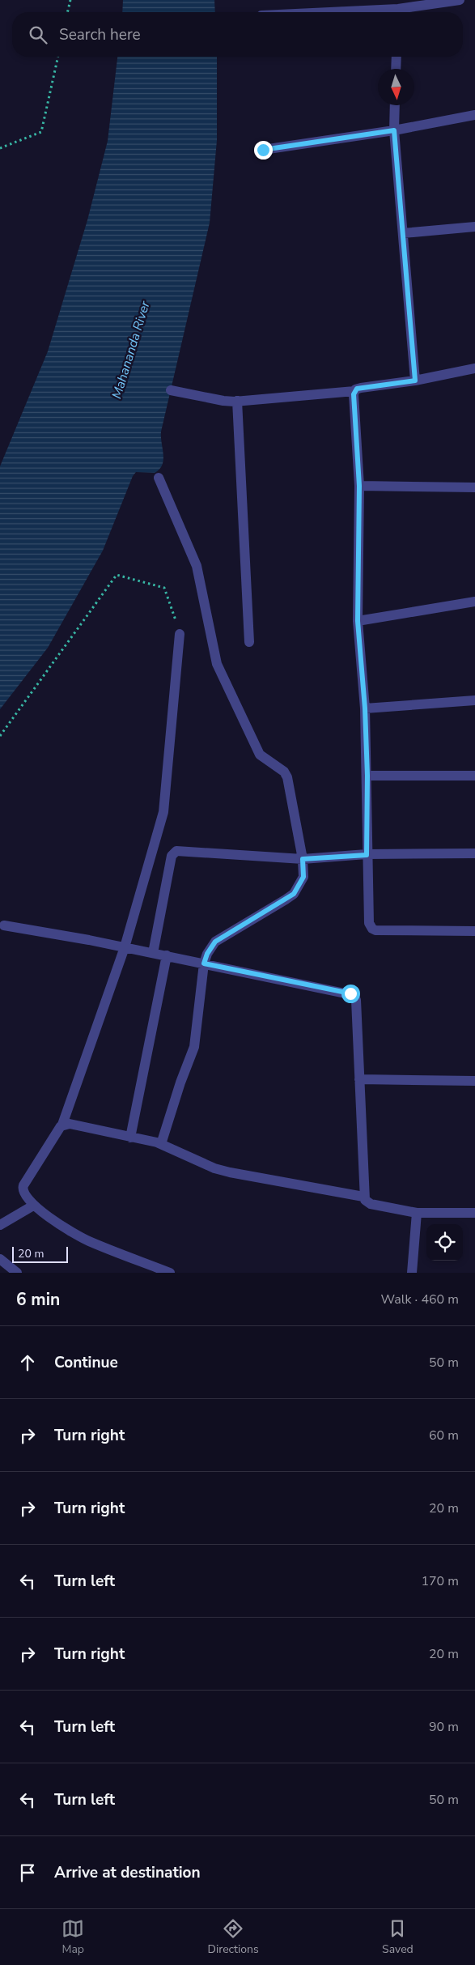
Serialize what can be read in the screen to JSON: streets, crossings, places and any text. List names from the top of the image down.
{
  "water": ["Mahananda River"],
  "scale_bar": "20 m",
  "north": "bottom",
  "page": {
    "search": "Search here",
    "scale": "20 m",
    "heading": ["6 min", "Walk · 460 m"],
    "list": [
      ["Continue", "50 m"],
      ["Turn right", "60 m"],
      ["Turn right", "20 m"],
      ["Turn left", "170 m"],
      ["Turn right", "20 m"],
      ["Turn left", "90 m"],
      ["Turn left", "50 m"],
      "Arrive at destination"
    ],
    "nav": ["Map", "Directions", "Saved"]
  }
}
